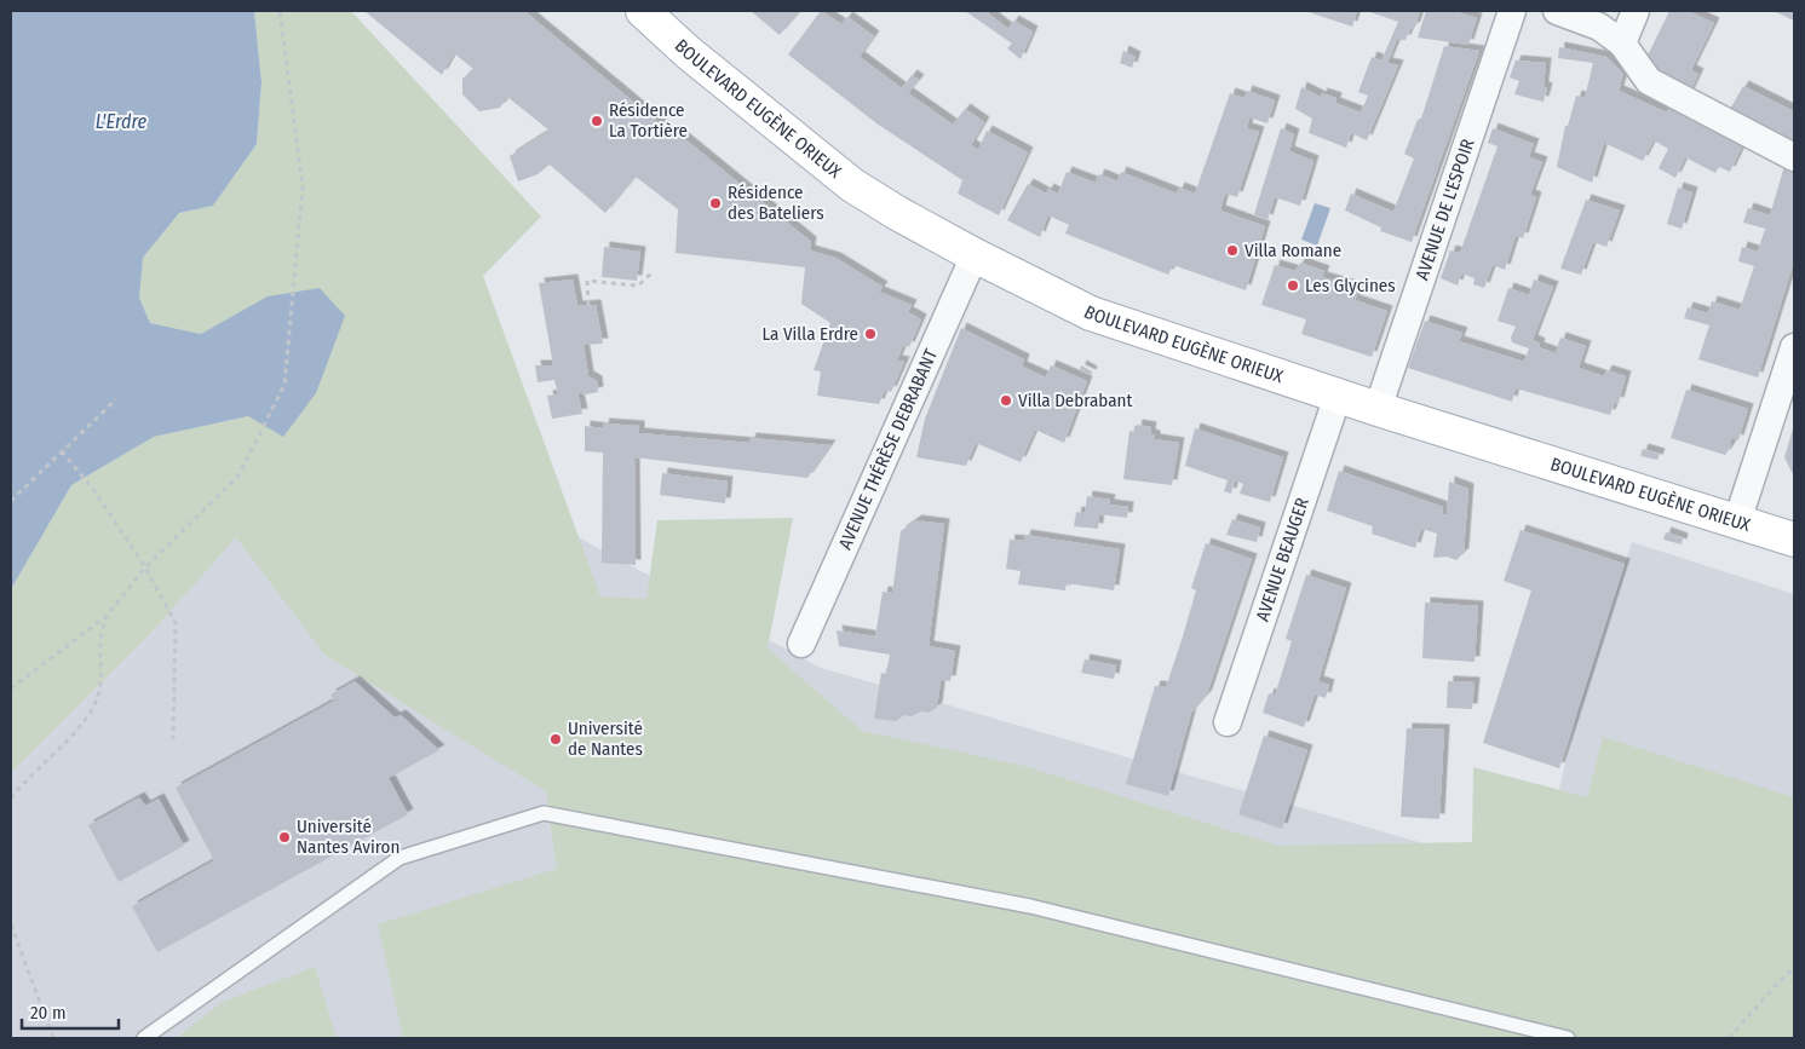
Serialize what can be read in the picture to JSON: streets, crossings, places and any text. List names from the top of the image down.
{
  "streets": {
    "main road": ["BOULEVARD EUGÈNE ORIEUX"],
    "street": ["AVENUE DE L'ESPOIR", "AVENUE THÉRÈSE DEBRABANT", "AVENUE BEAUGER"]
  },
  "crossings": [
    ["BOULEVARD EUGÈNE ORIEUX", "AVENUE DE L'ESPOIR"],
    ["BOULEVARD EUGÈNE ORIEUX", "AVENUE THÉRÈSE DEBRABANT"],
    ["BOULEVARD EUGÈNE ORIEUX", "AVENUE BEAUGER"]
  ],
  "water": ["L'Erdre"],
  "places": [
    "Résidence La Tortière",
    "Résidence des Bateliers",
    "Villa Romane",
    "Les Glycines",
    "La Villa Erdre",
    "Villa Debrabant",
    "Université de Nantes",
    "Université Nantes Aviron"
  ],
  "scale_bar": "20 m"
}
